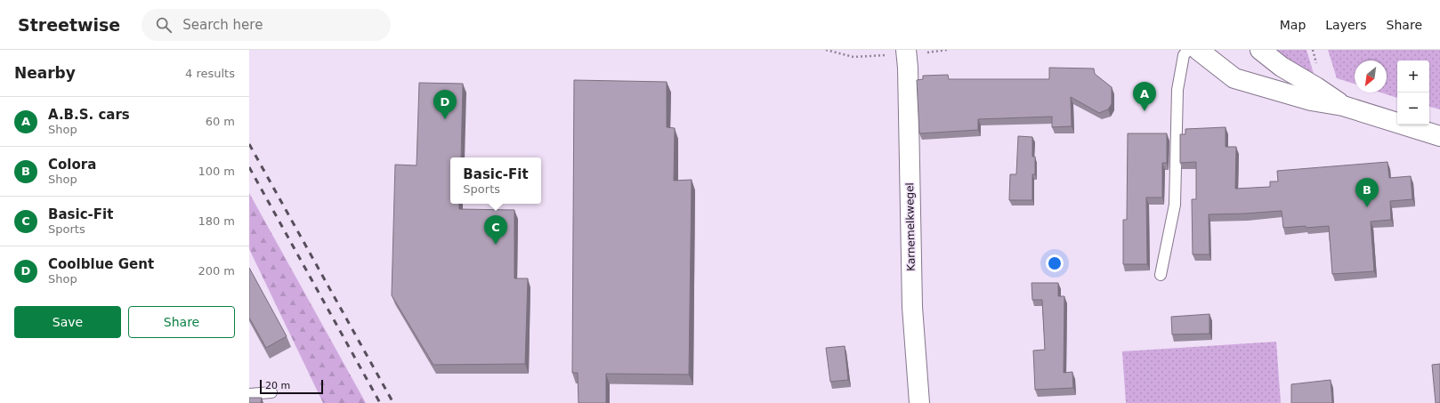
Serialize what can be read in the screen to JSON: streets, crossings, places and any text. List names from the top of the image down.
{
  "streets": {
    "main road": ["Karnemelkwegel"]
  },
  "scale_bar": "20 m",
  "north": "bottom left",
  "page": {
    "header": "Streetwise",
    "search": "Search here",
    "nav": ["Map", "Layers", "Share"],
    "heading": ["Nearby", "4 results"],
    "map_buttons": ["+", "−"],
    "pins": [
      "A",
      "D",
      "B",
      "C"
    ],
    "list": [
      {
        "mark": "A",
        "name": "A.B.S. cars",
        "note": "Shop",
        "value": "60 m"
      },
      {
        "mark": "B",
        "name": "Colora",
        "note": "Shop",
        "value": "100 m"
      },
      {
        "mark": "C",
        "name": "Basic-Fit",
        "note": "Sports",
        "value": "180 m"
      },
      {
        "mark": "D",
        "name": "Coolblue Gent",
        "note": "Shop",
        "value": "200 m"
      }
    ],
    "popup": ["Basic-Fit", "Sports"],
    "buttons": ["Save", "Share"],
    "scale": "20 m"
  }
}
